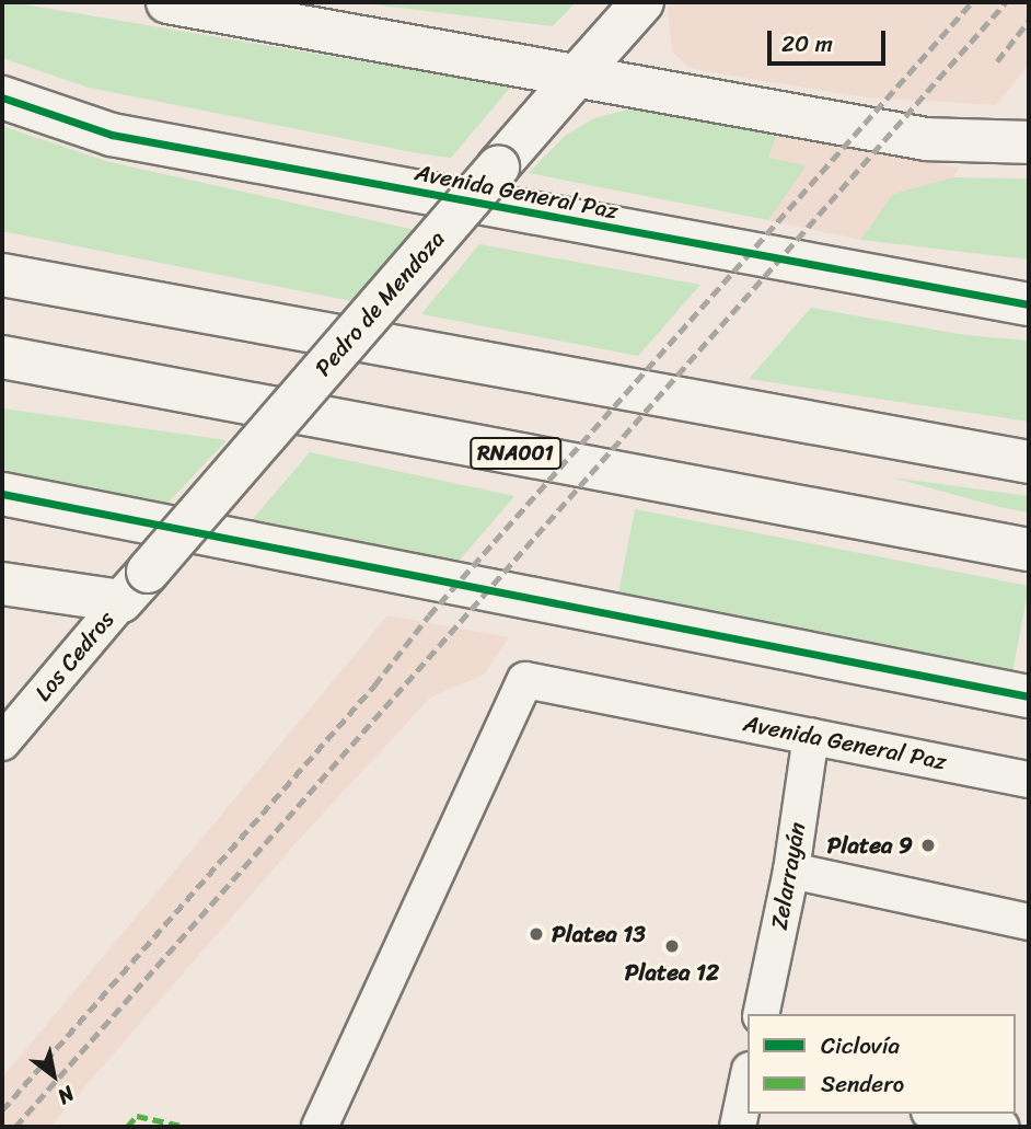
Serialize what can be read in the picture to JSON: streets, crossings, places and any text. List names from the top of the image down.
{
  "streets": {
    "main road": ["Avenida General Paz", "Pedro de Mendoza", "RNA001"],
    "street": ["Los Cedros", "Zelarrayán"]
  },
  "crossings": [
    ["Avenida General Paz", "Zelarrayán"],
    ["Pedro de Mendoza", "Los Cedros"]
  ],
  "places": ["Platea 9", "Platea 13", "Platea 12"],
  "legend": ["Ciclovía", "Sendero"],
  "scale_bar": "20 m",
  "north": "bottom right"
}
